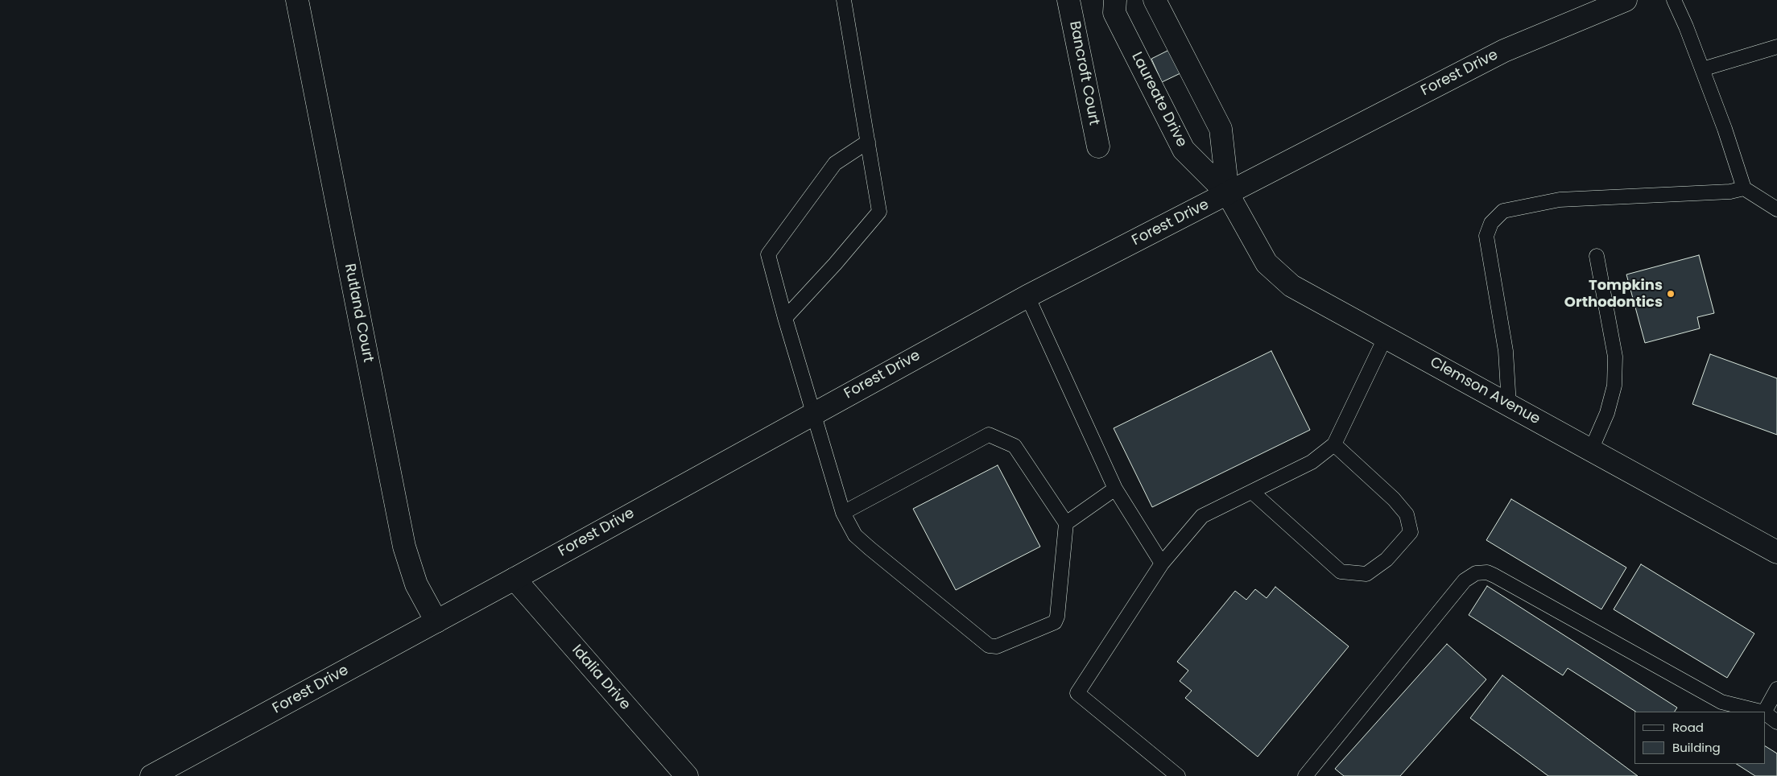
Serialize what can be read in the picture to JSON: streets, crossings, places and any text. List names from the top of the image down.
{
  "streets": {
    "street": [
      "Bancroft Court",
      "Forest Drive",
      "Laureate Drive",
      "Rutland Court",
      "Clemson Avenue",
      "Idalia Drive"
    ]
  },
  "crossings": [
    ["Forest Drive", "Laureate Drive"],
    ["Forest Drive", "Rutland Court"],
    ["Forest Drive", "Clemson Avenue"],
    ["Forest Drive", "Idalia Drive"],
    ["Laureate Drive", "Clemson Avenue"]
  ],
  "places": ["Tompkins Orthodontics"],
  "legend": ["Road", "Building"]
}
